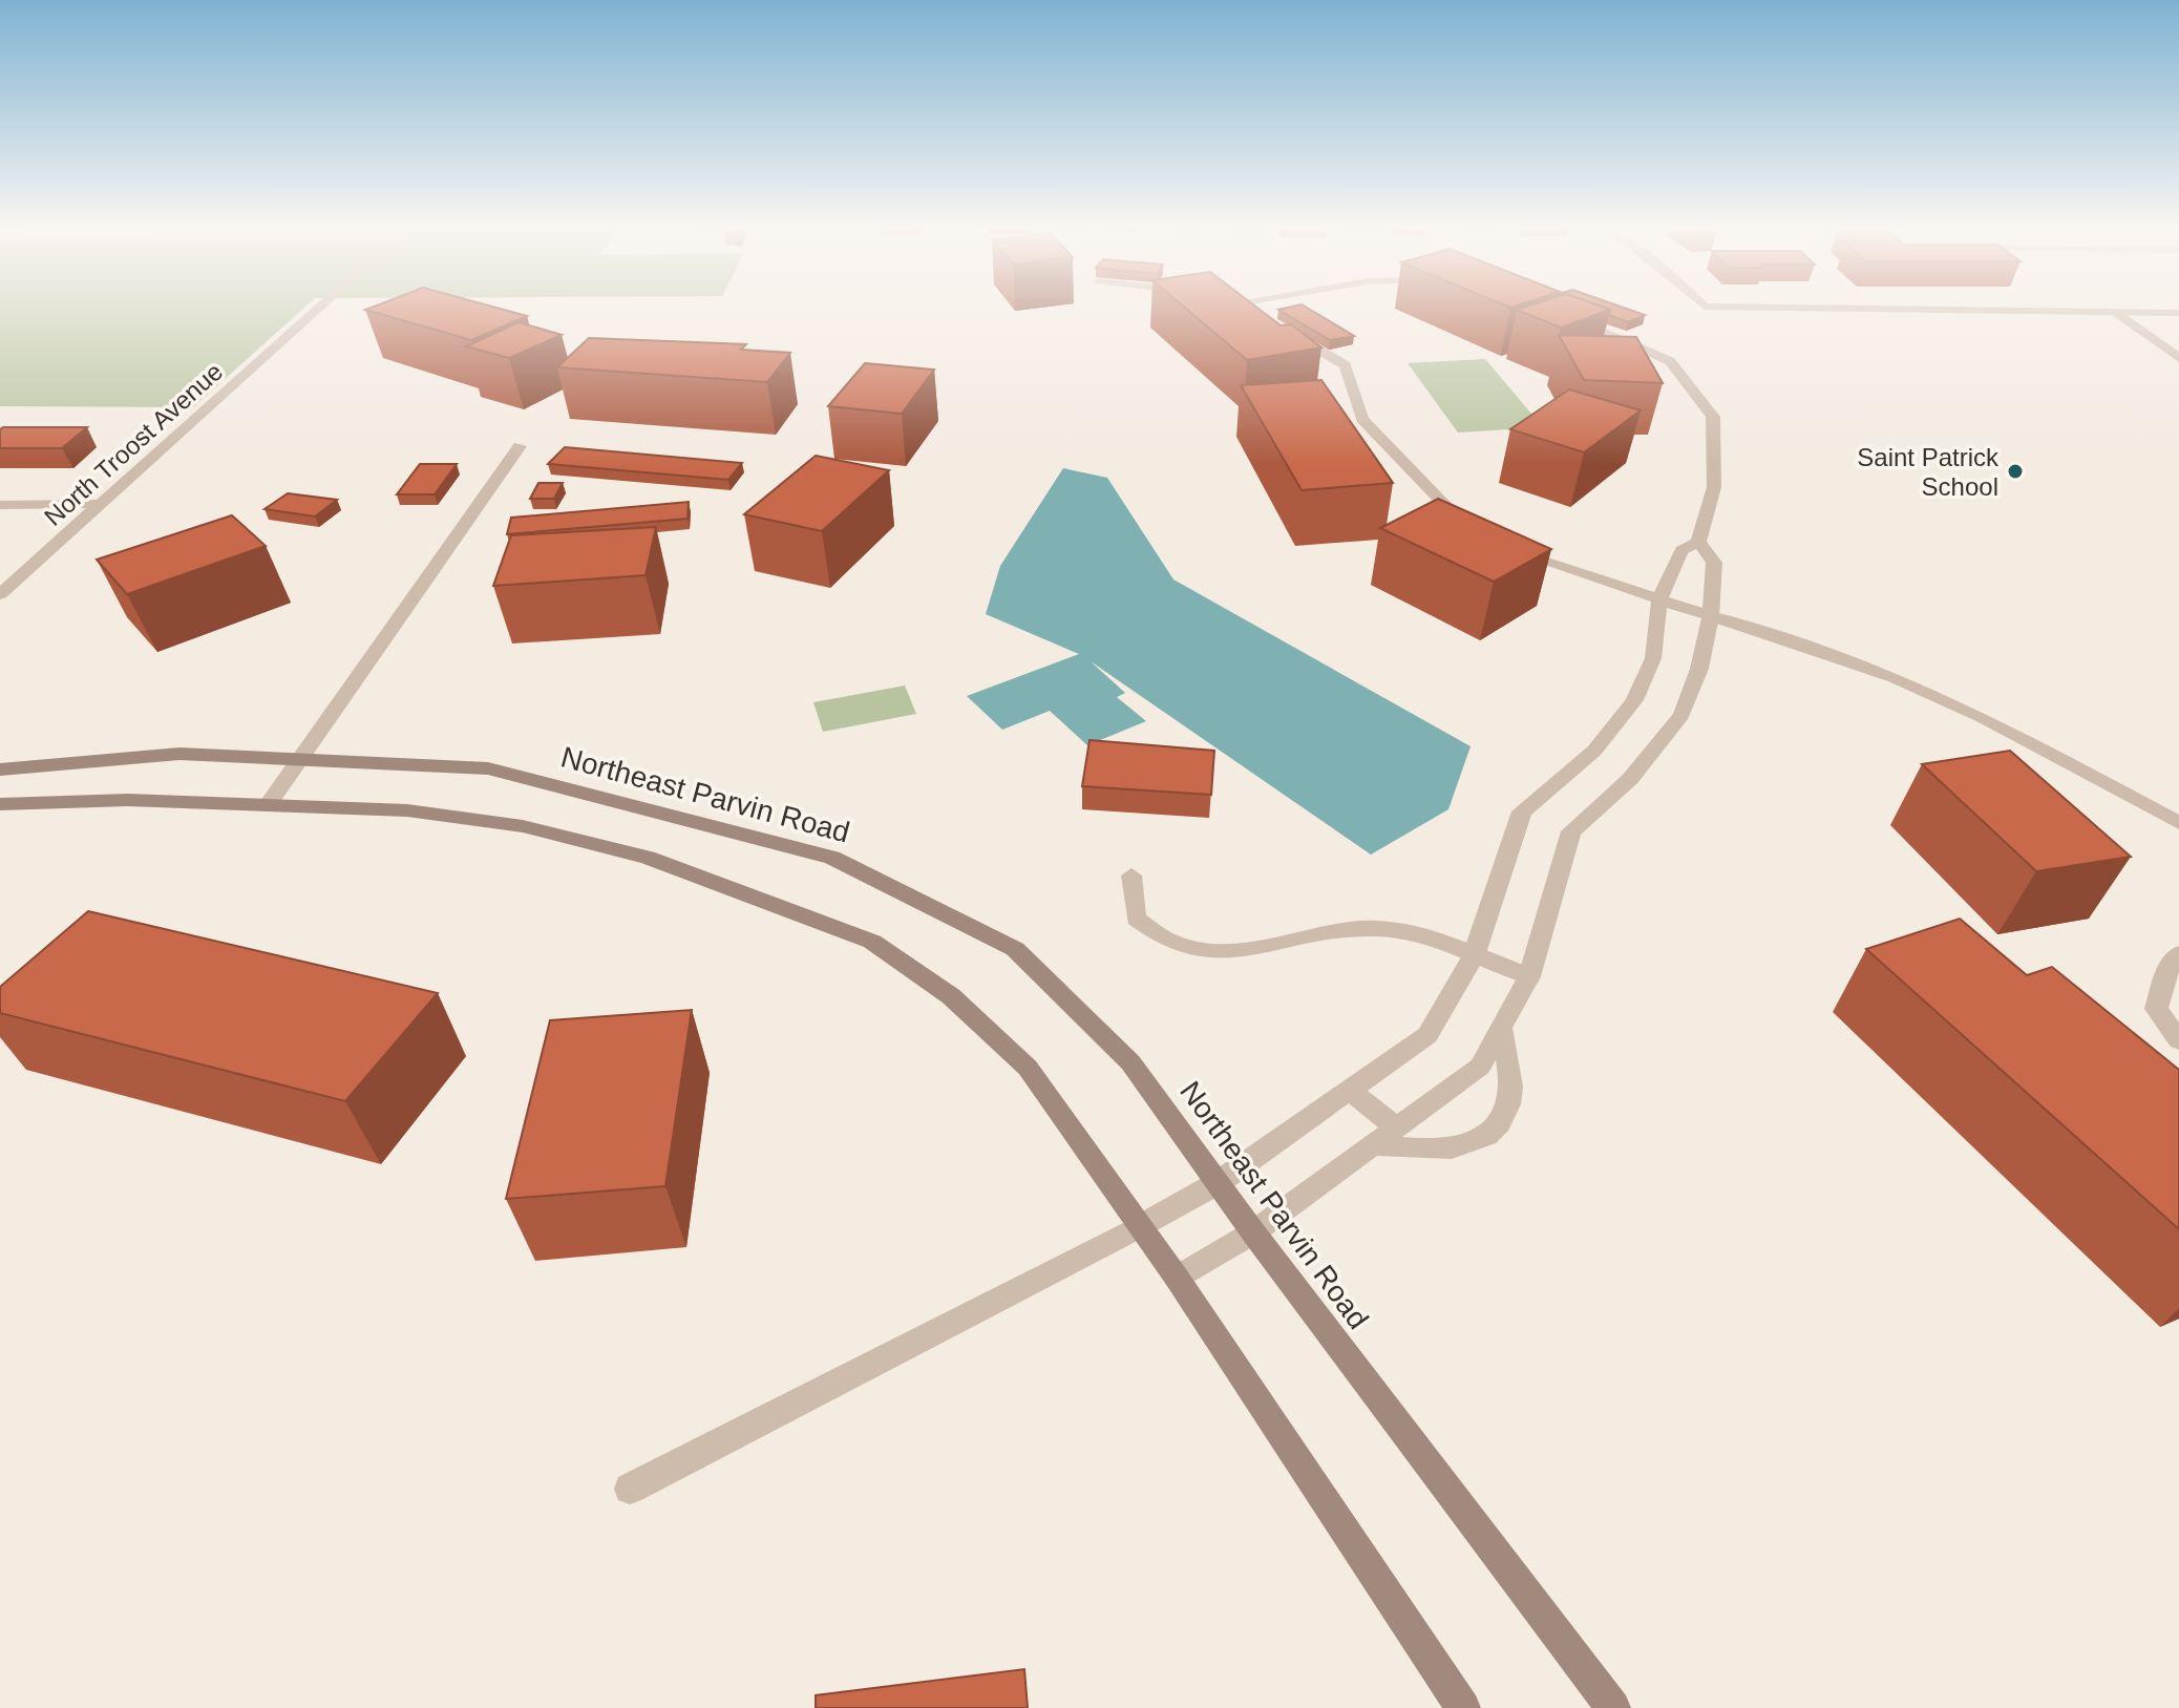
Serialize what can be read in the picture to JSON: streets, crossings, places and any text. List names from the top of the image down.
{
  "streets": {
    "main road": ["Northeast Parvin Road"],
    "street": ["North Troost Avenue"]
  },
  "places": ["Saint Patrick School"]
}
